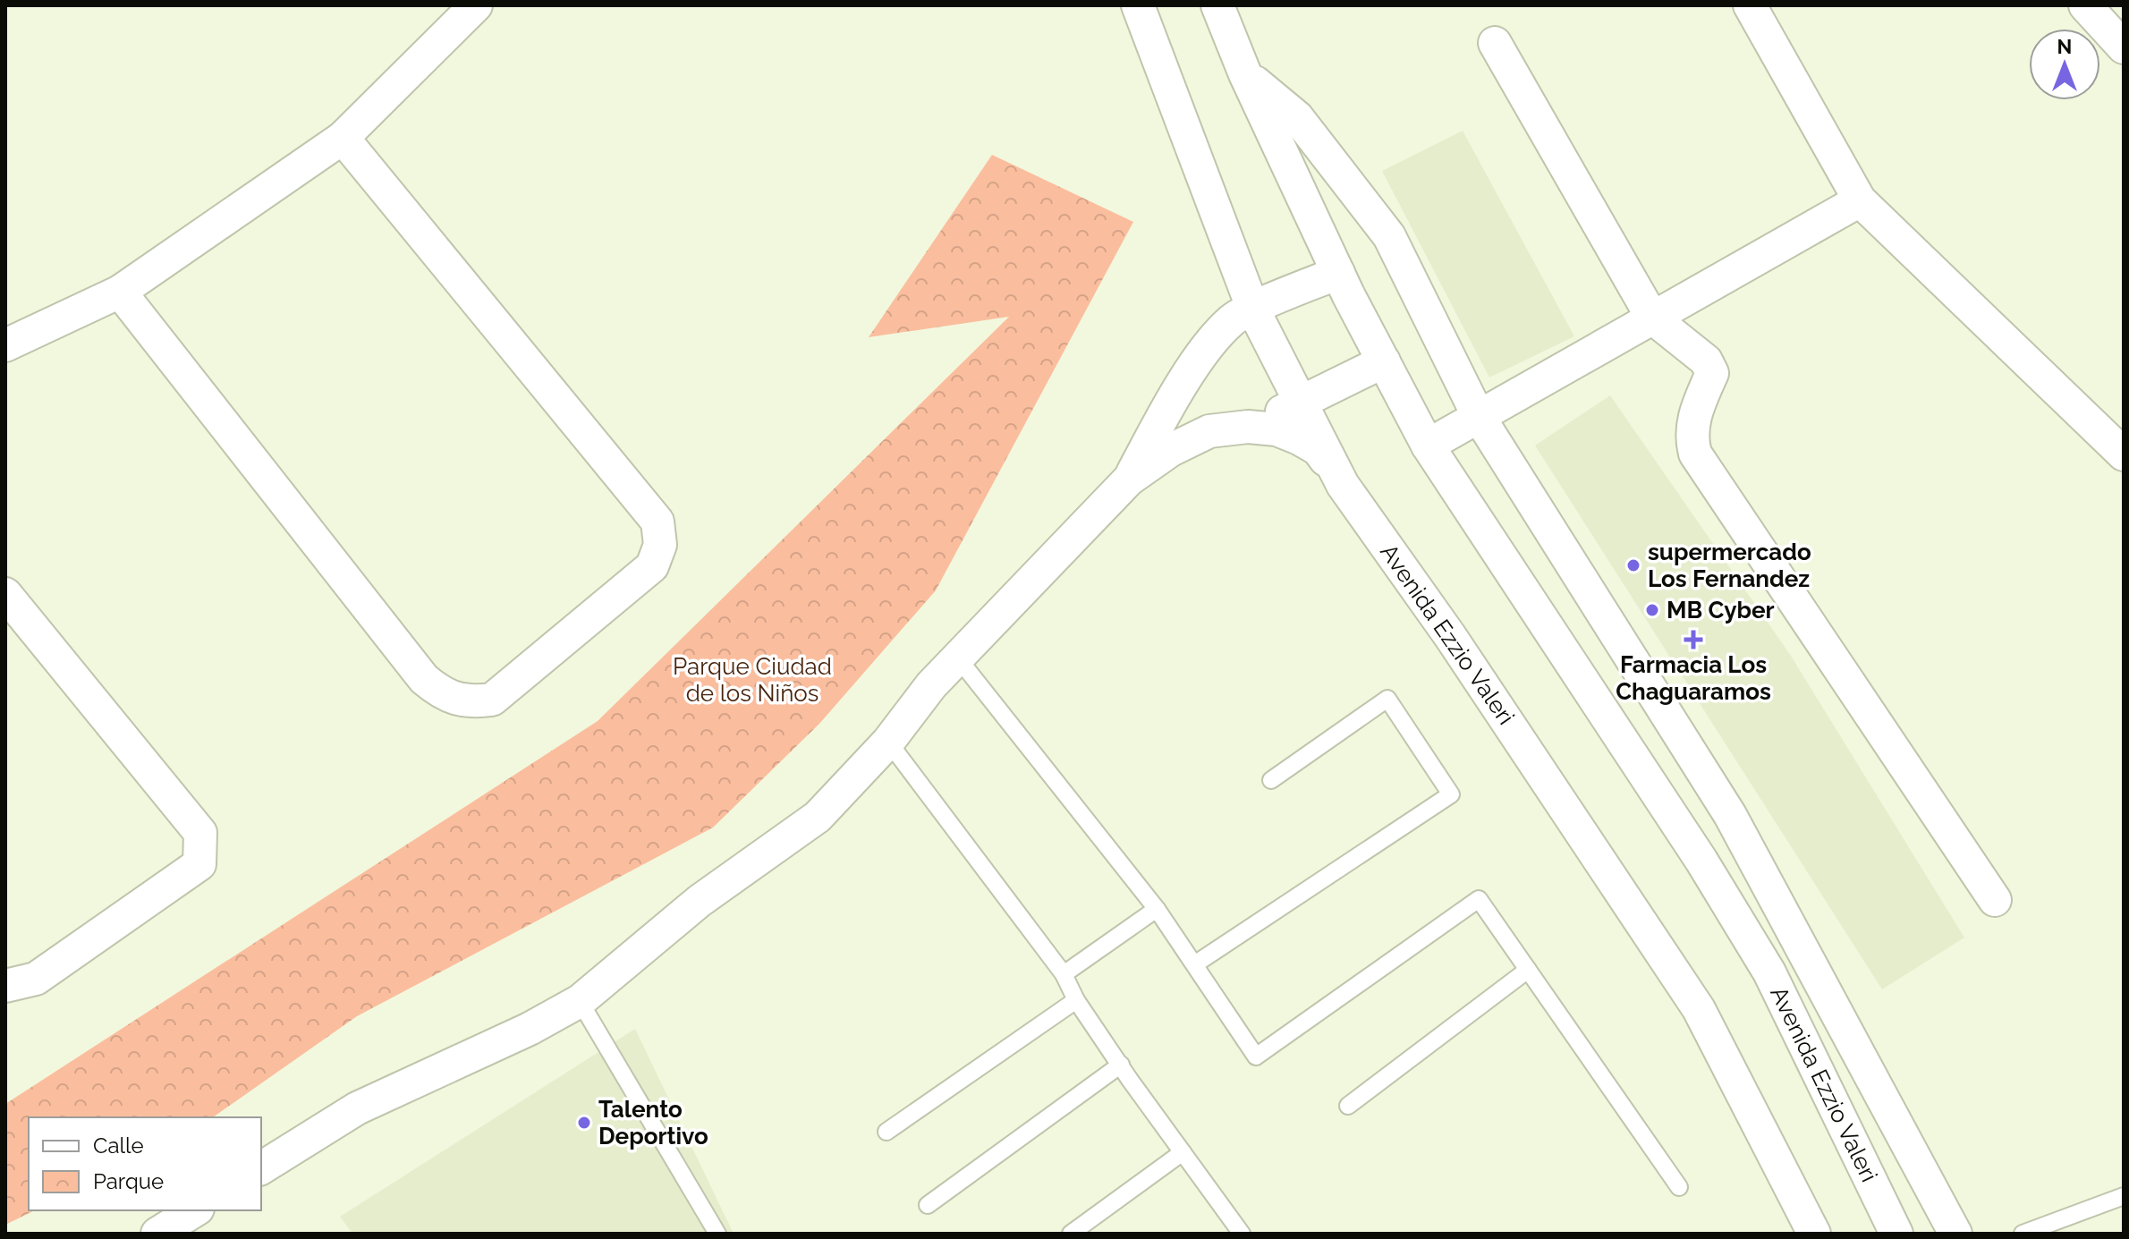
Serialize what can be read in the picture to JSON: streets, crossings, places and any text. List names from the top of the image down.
{
  "streets": {
    "street": ["Avenida Ezzio Valeri"]
  },
  "parks": ["Parque Ciudad de los Niños"],
  "places": {
    "other": ["supermercado Los Fernandez", "MB Cyber", "Talento Deportivo"],
    "health": ["Farmacia Los Chaguaramos"]
  },
  "legend": ["Calle", "Parque"],
  "north": "top"
}
